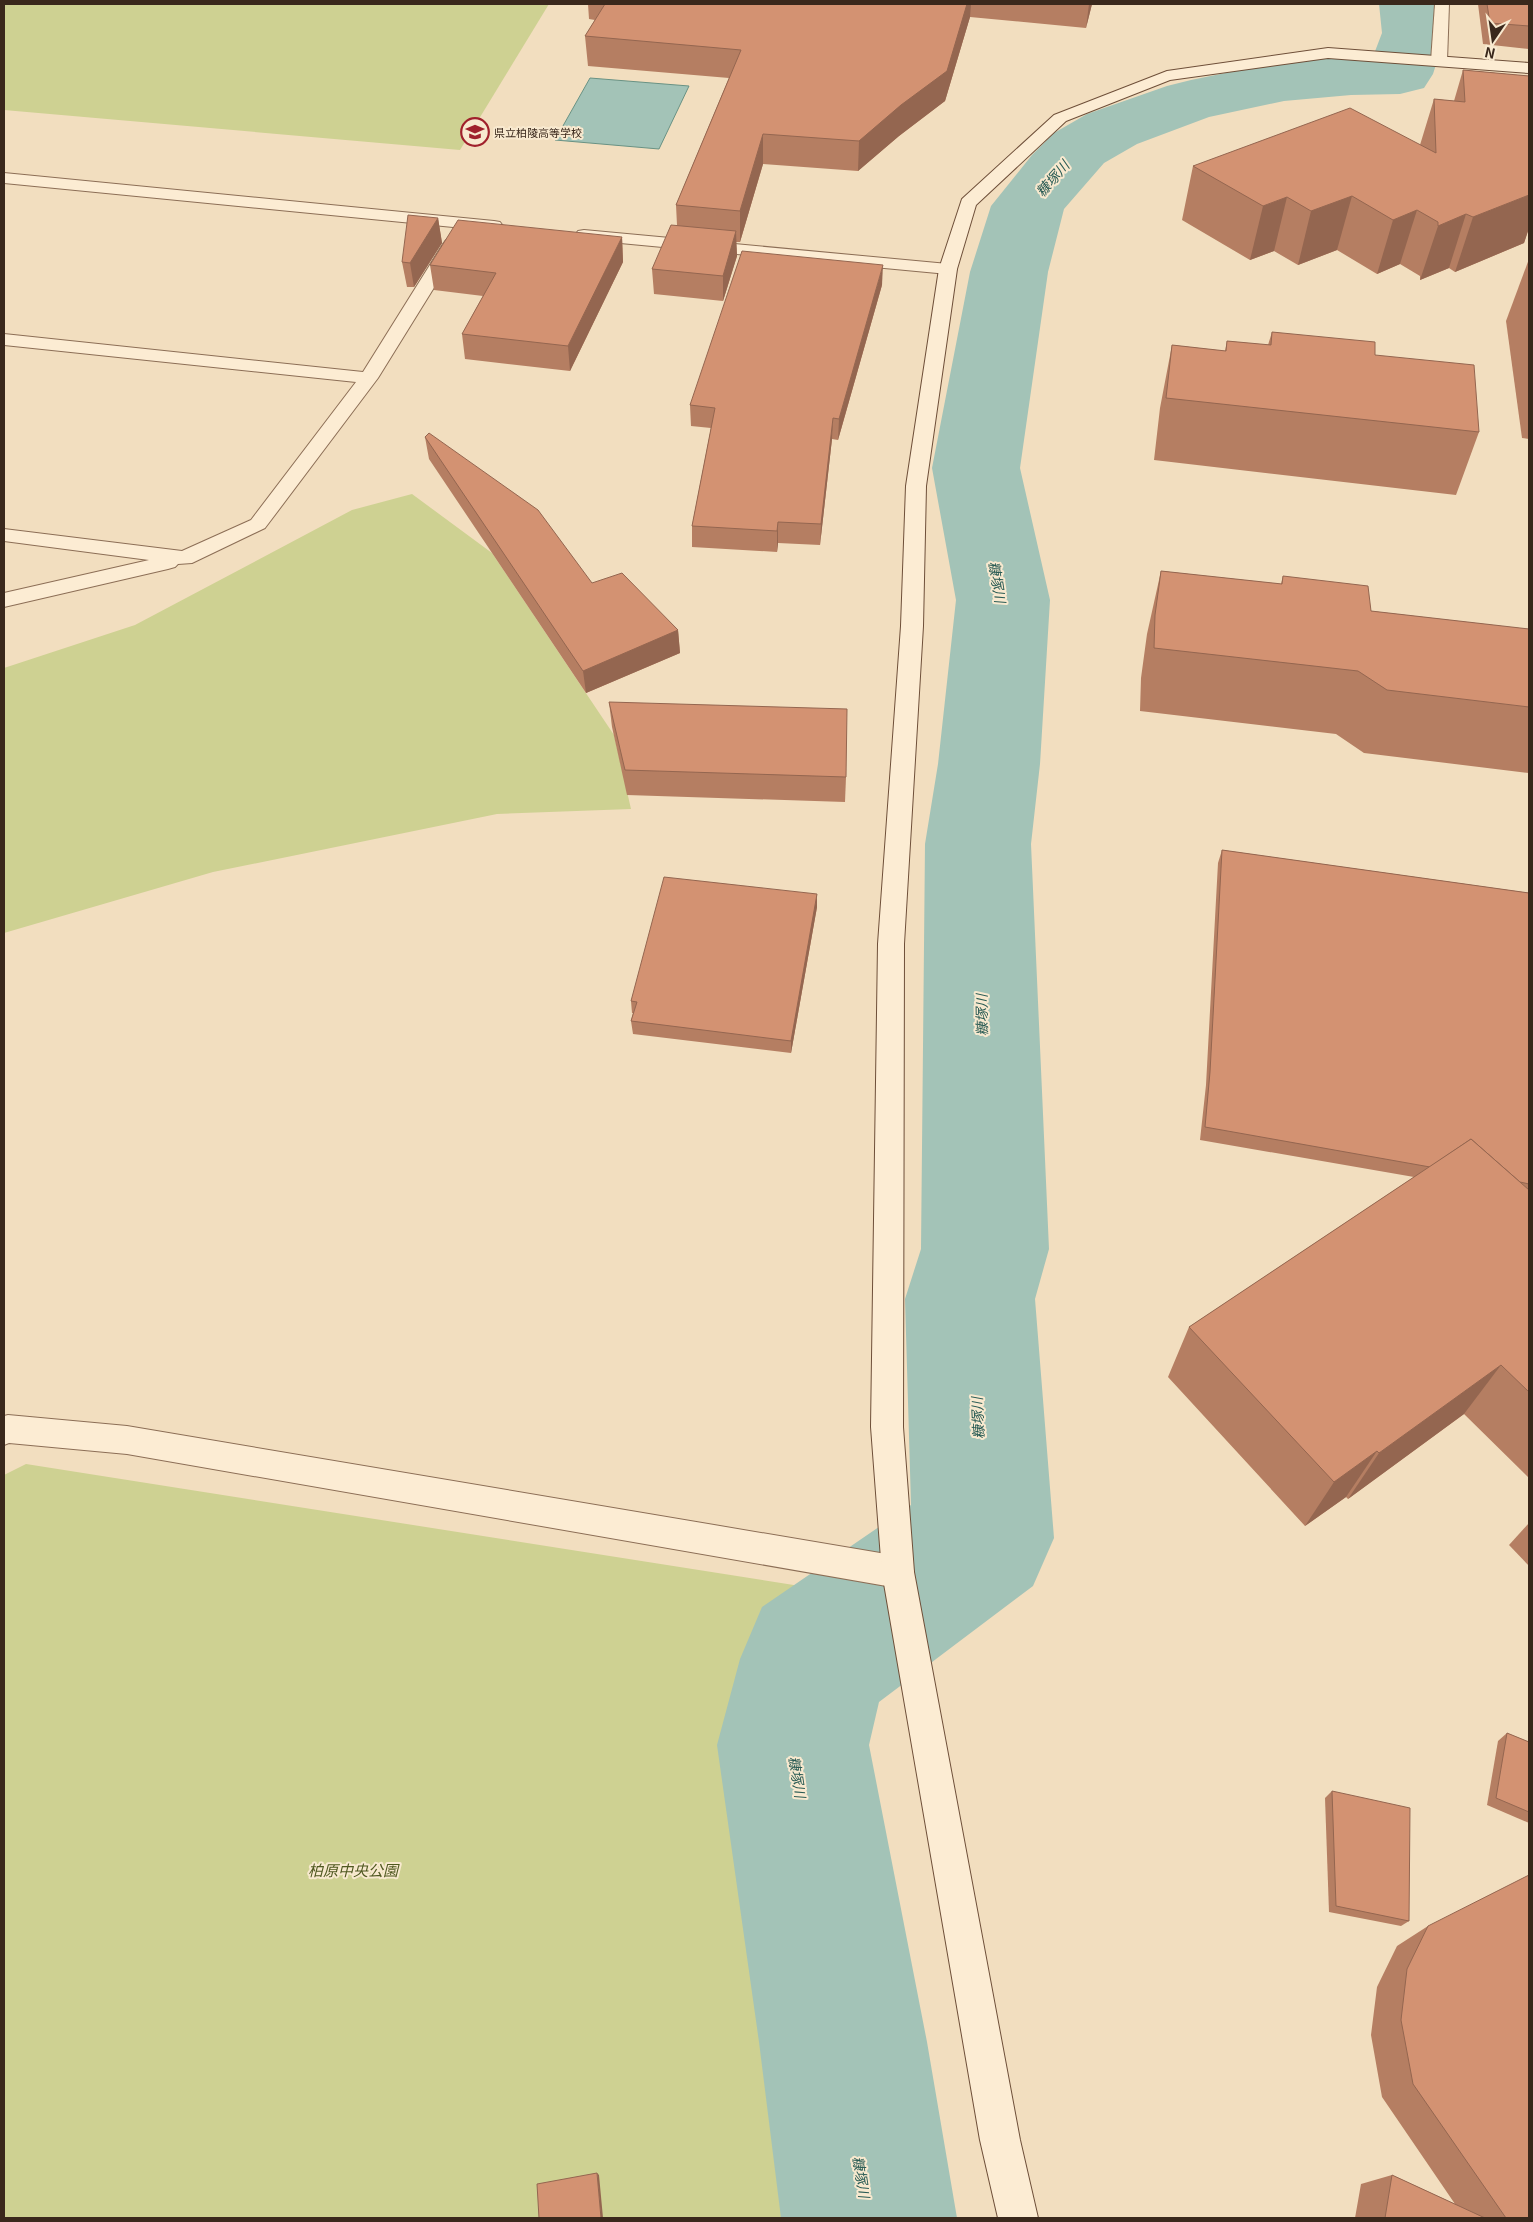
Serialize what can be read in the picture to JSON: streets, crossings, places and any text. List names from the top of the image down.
{
  "water": ["糠塚川"],
  "parks": ["柏原中央公園"],
  "places": {
    "school or university": ["県立柏陵高等学校"]
  },
  "north": "bottom"
}
